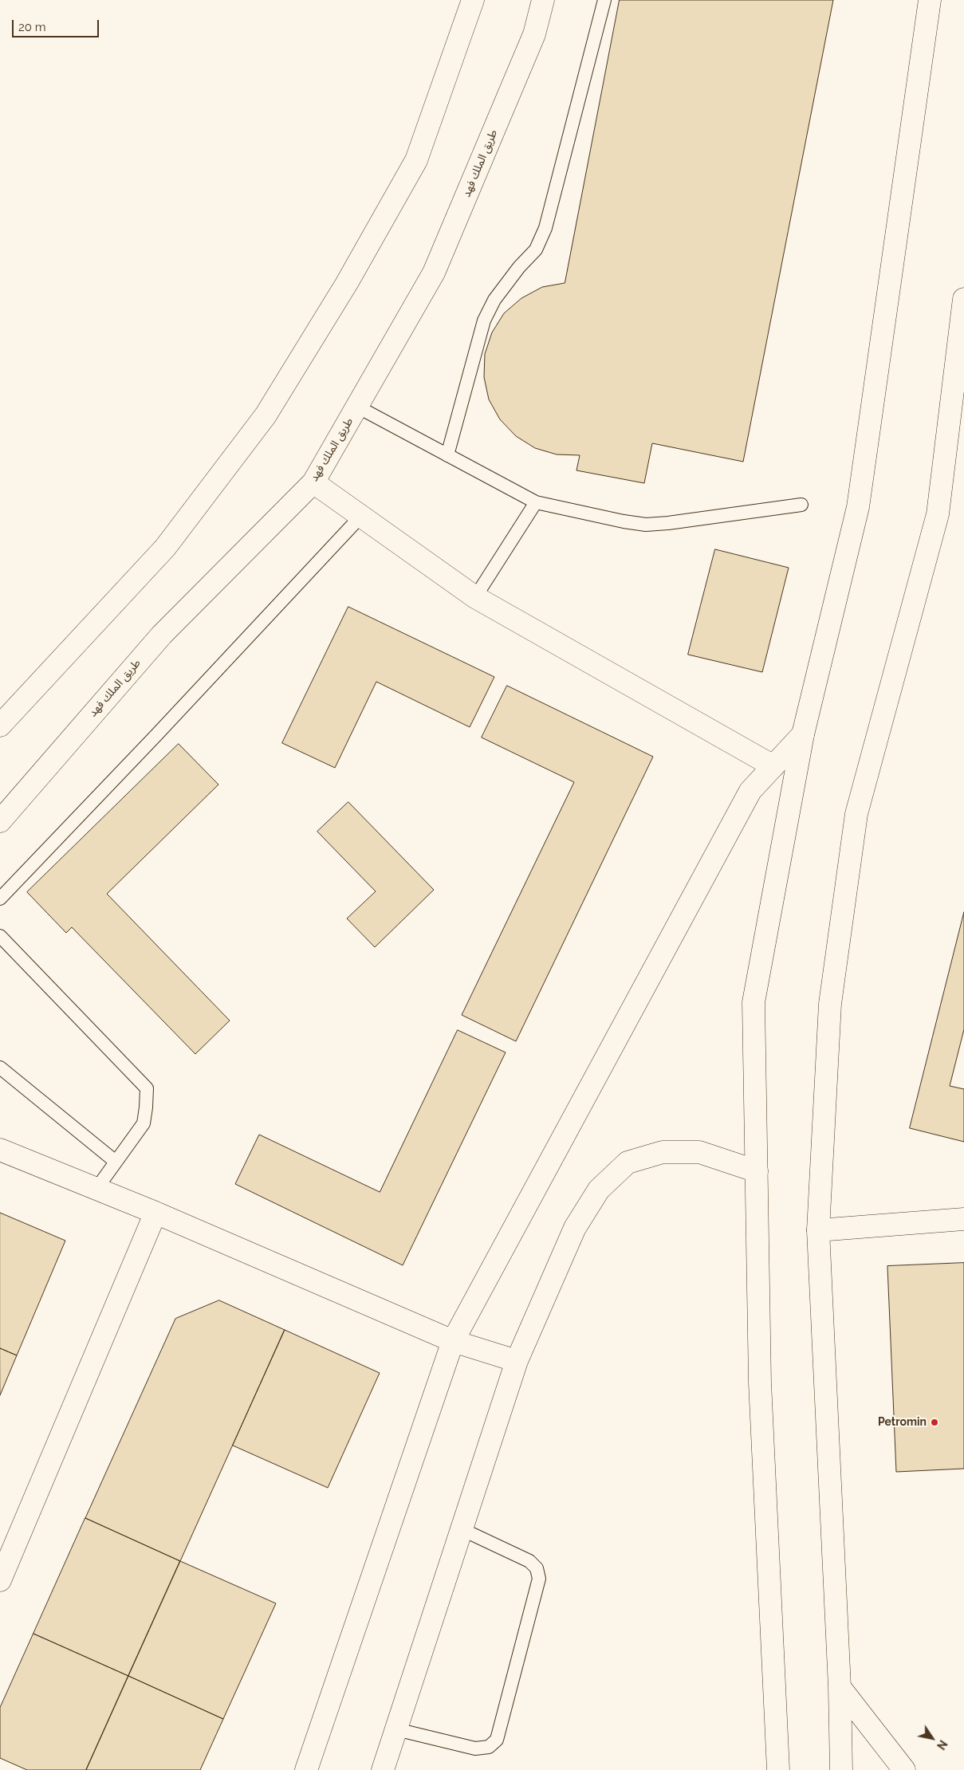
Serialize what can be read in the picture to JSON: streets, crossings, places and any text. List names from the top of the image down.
{
  "streets": {
    "main road": ["طريق الملك فهد"]
  },
  "places": ["Petromin"],
  "scale_bar": "20 m",
  "north": "bottom right"
}
